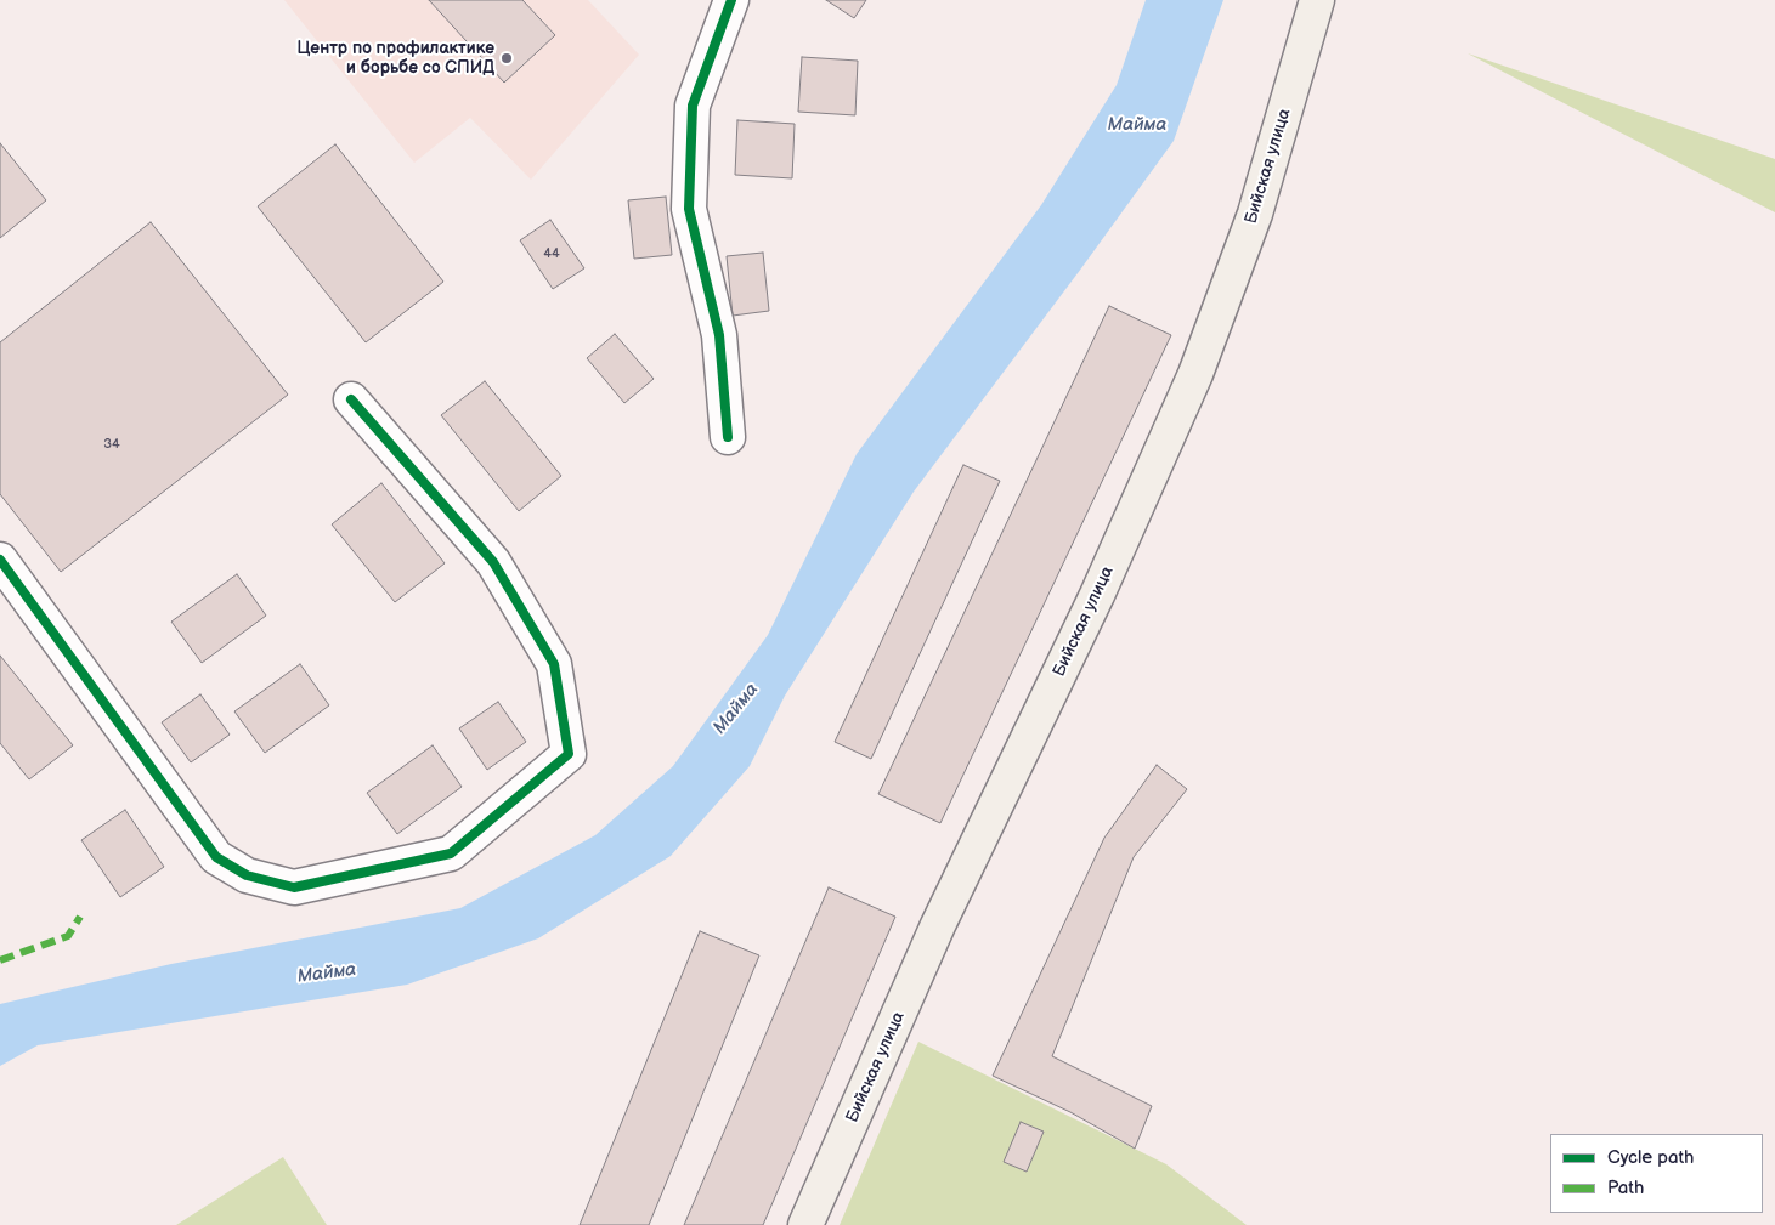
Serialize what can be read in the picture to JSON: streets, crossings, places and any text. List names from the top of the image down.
{
  "streets": {
    "main road": ["Бийская улица"]
  },
  "water": ["Майма"],
  "places": ["Центр по профилактике и борьбе со СПИД"],
  "house_numbers": ["44", "34"],
  "legend": ["Cycle path", "Path"]
}
